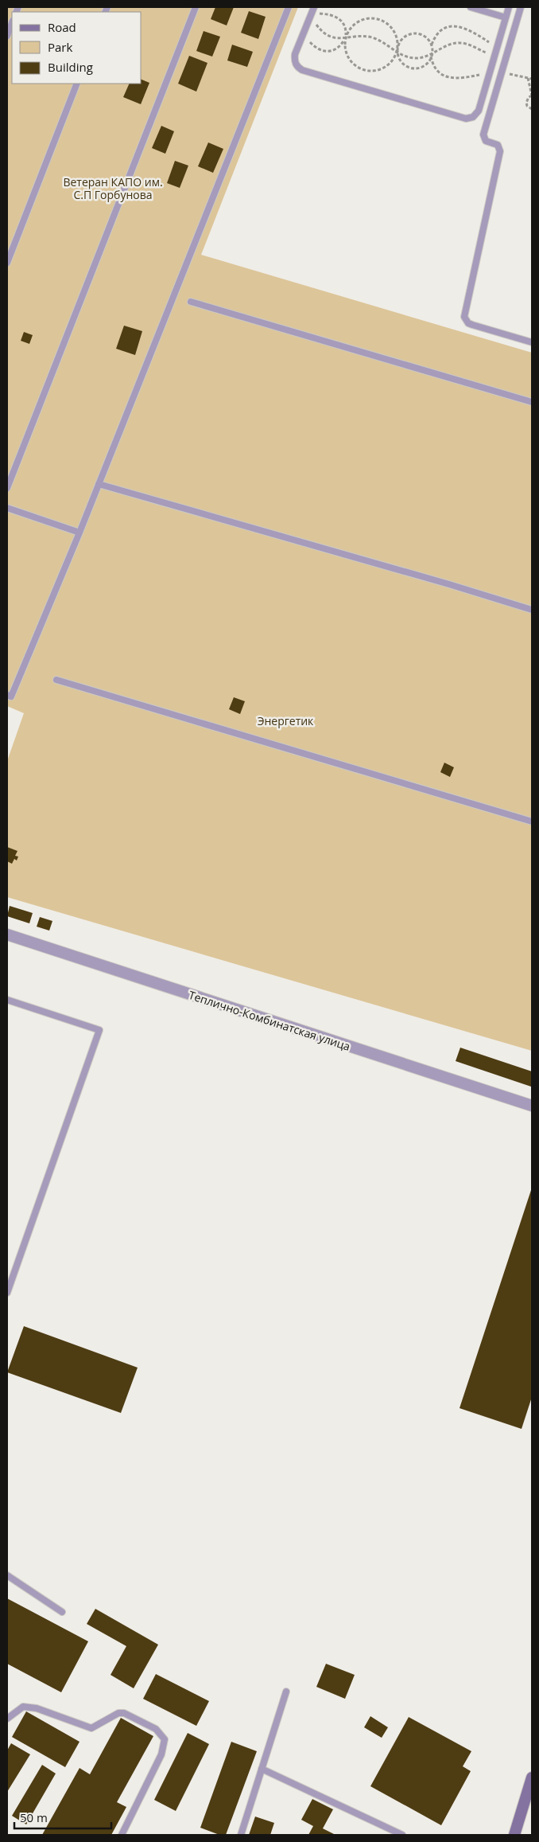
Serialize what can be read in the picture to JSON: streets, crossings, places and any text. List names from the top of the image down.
{
  "streets": {
    "street": ["Теплично-Комбинатская улица"]
  },
  "parks": ["Ветеран КАПО им. С.П Горбунова", "Энергетик"],
  "legend": ["Road", "Park", "Building"],
  "scale_bar": "50 m"
}
